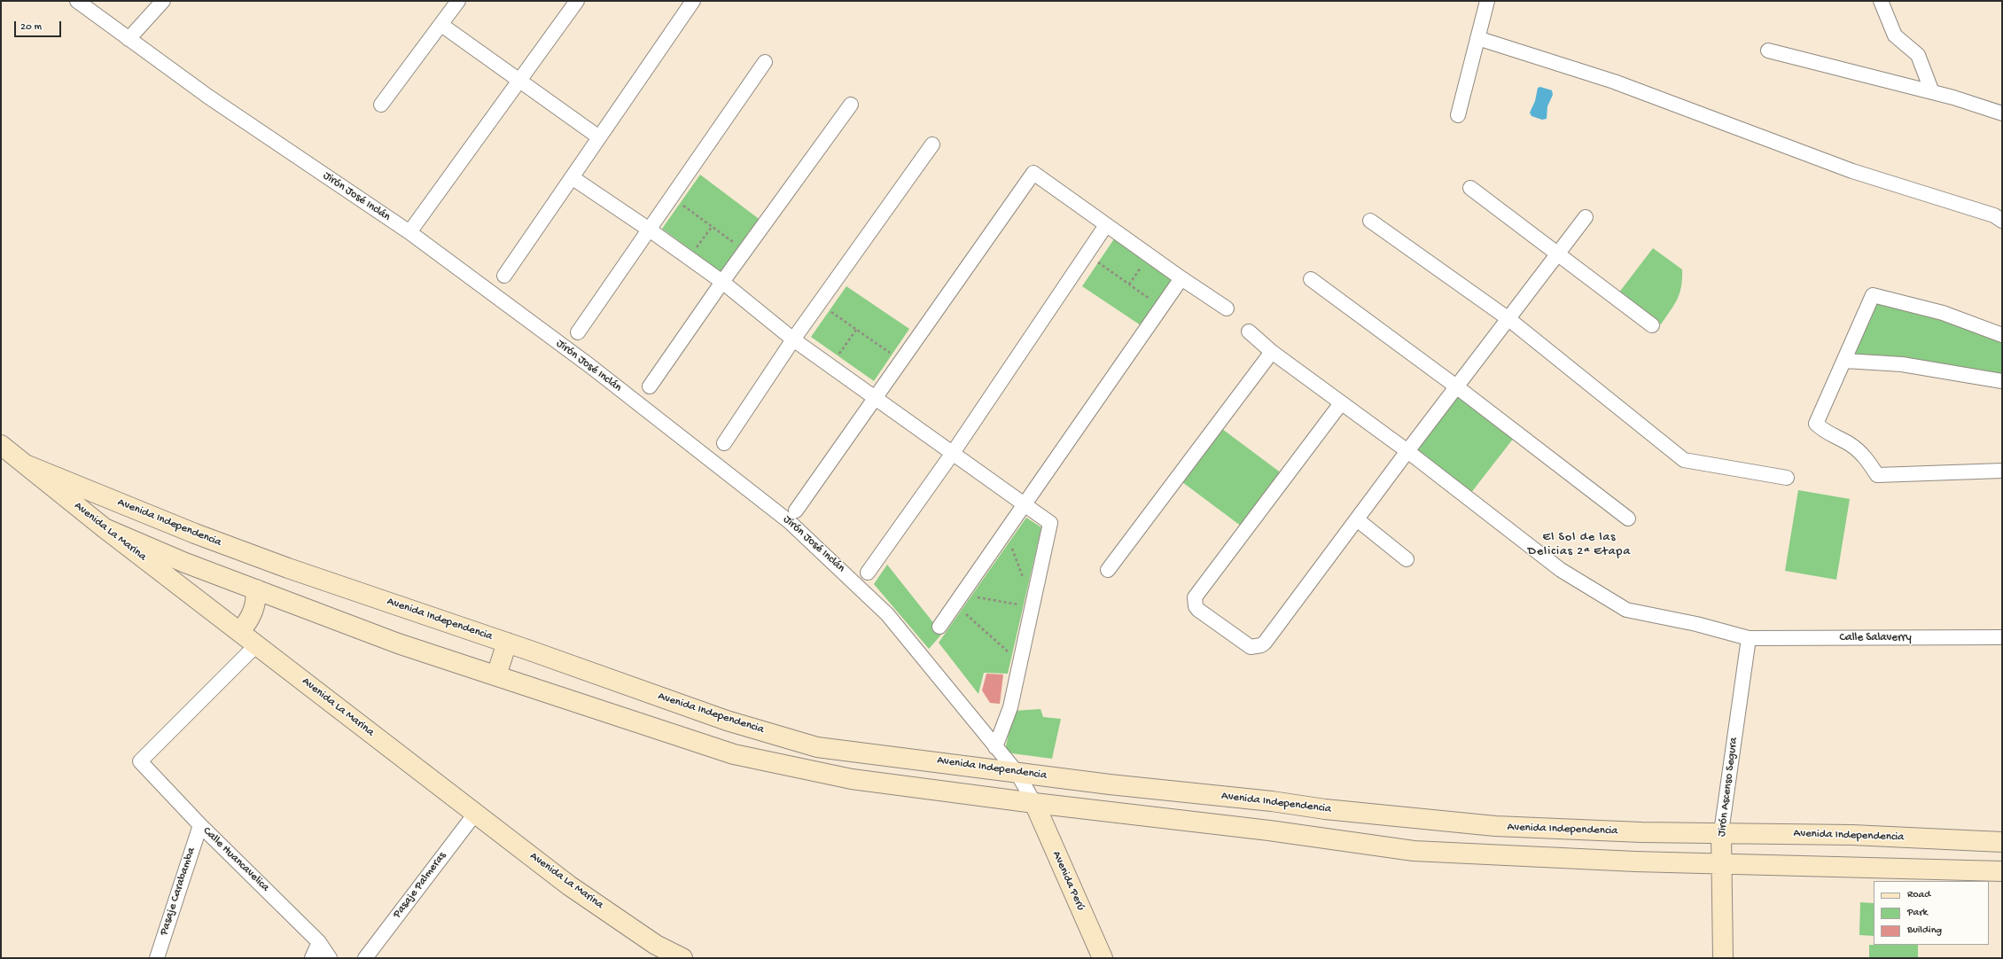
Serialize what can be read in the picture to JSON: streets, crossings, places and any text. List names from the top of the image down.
{
  "streets": {
    "main road": [
      "Avenida Independencia",
      "Avenida La Marina",
      "Jirón Ascenso Segura",
      "Avenida Perú"
    ],
    "street": [
      "Jirón José Inclán",
      "Calle Salaverry",
      "Calle Huancavelica",
      "Pasaje Palmeras",
      "Pasaje Carabamba"
    ]
  },
  "crossings": [
    ["Jirón José Inclán", "Avenida Independencia"],
    ["Jirón José Inclán", "Avenida Perú"],
    ["Avenida Independencia", "Avenida La Marina"],
    ["Avenida Independencia", "Jirón Ascenso Segura"],
    ["Avenida La Marina", "Calle Huancavelica"],
    ["Avenida La Marina", "Pasaje Palmeras"],
    ["Calle Salaverry", "Jirón Ascenso Segura"],
    ["Calle Huancavelica", "Pasaje Carabamba"]
  ],
  "districts": ["El Sol de las Delicias 2ª Etapa"],
  "legend": ["Road", "Park", "Building"],
  "scale_bar": "20 m"
}
